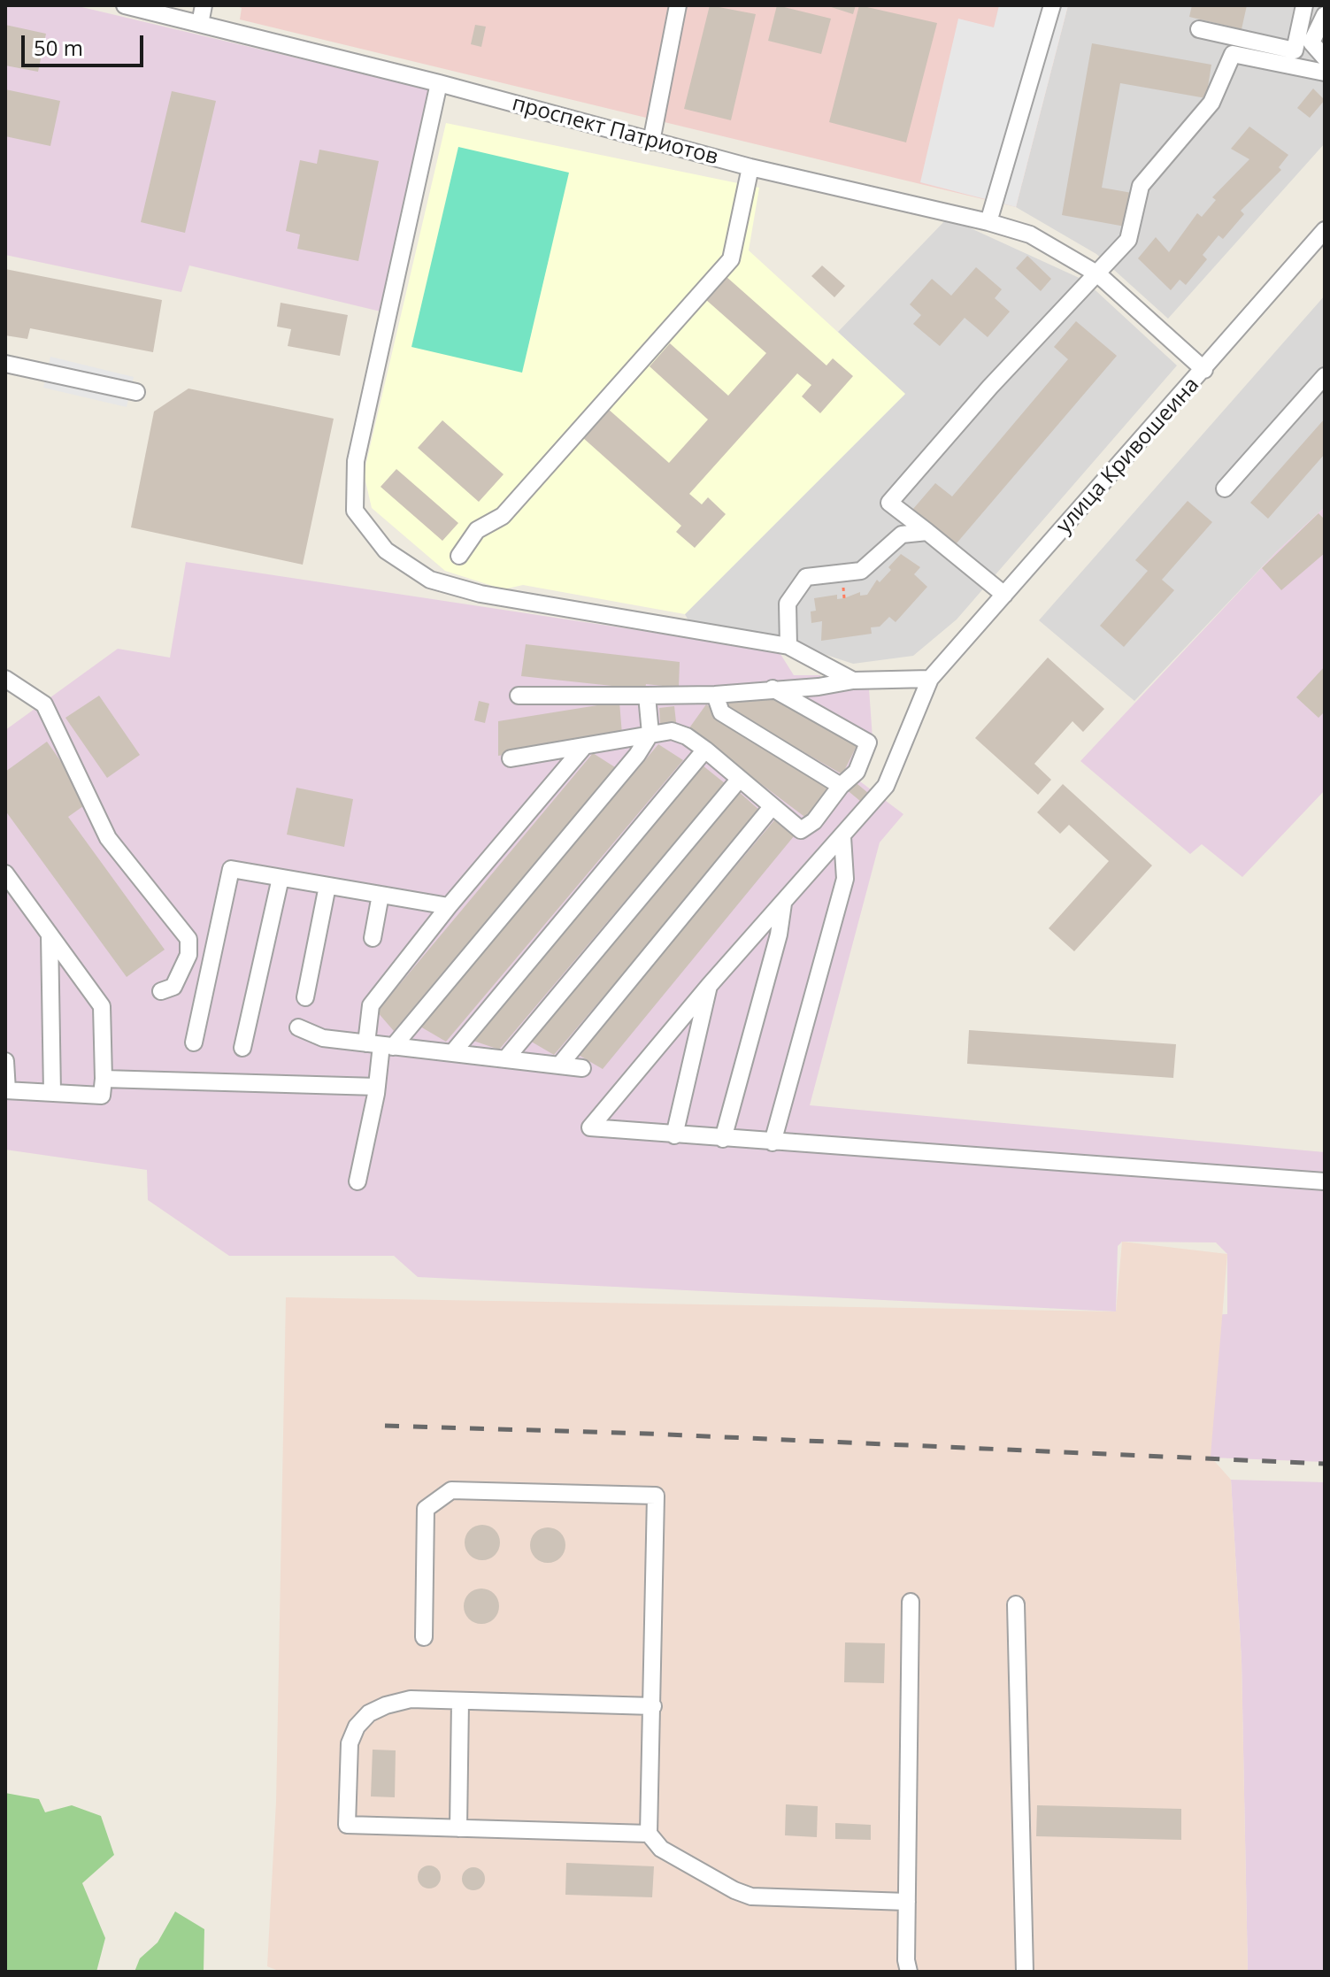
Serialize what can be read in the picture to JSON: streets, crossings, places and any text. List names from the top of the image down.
{
  "streets": {
    "street": ["проспект Патриотов", "улица Кривошеина"]
  },
  "crossings": [
    ["проспект Патриотов", "улица Кривошеина"]
  ],
  "scale_bar": "50 m"
}
